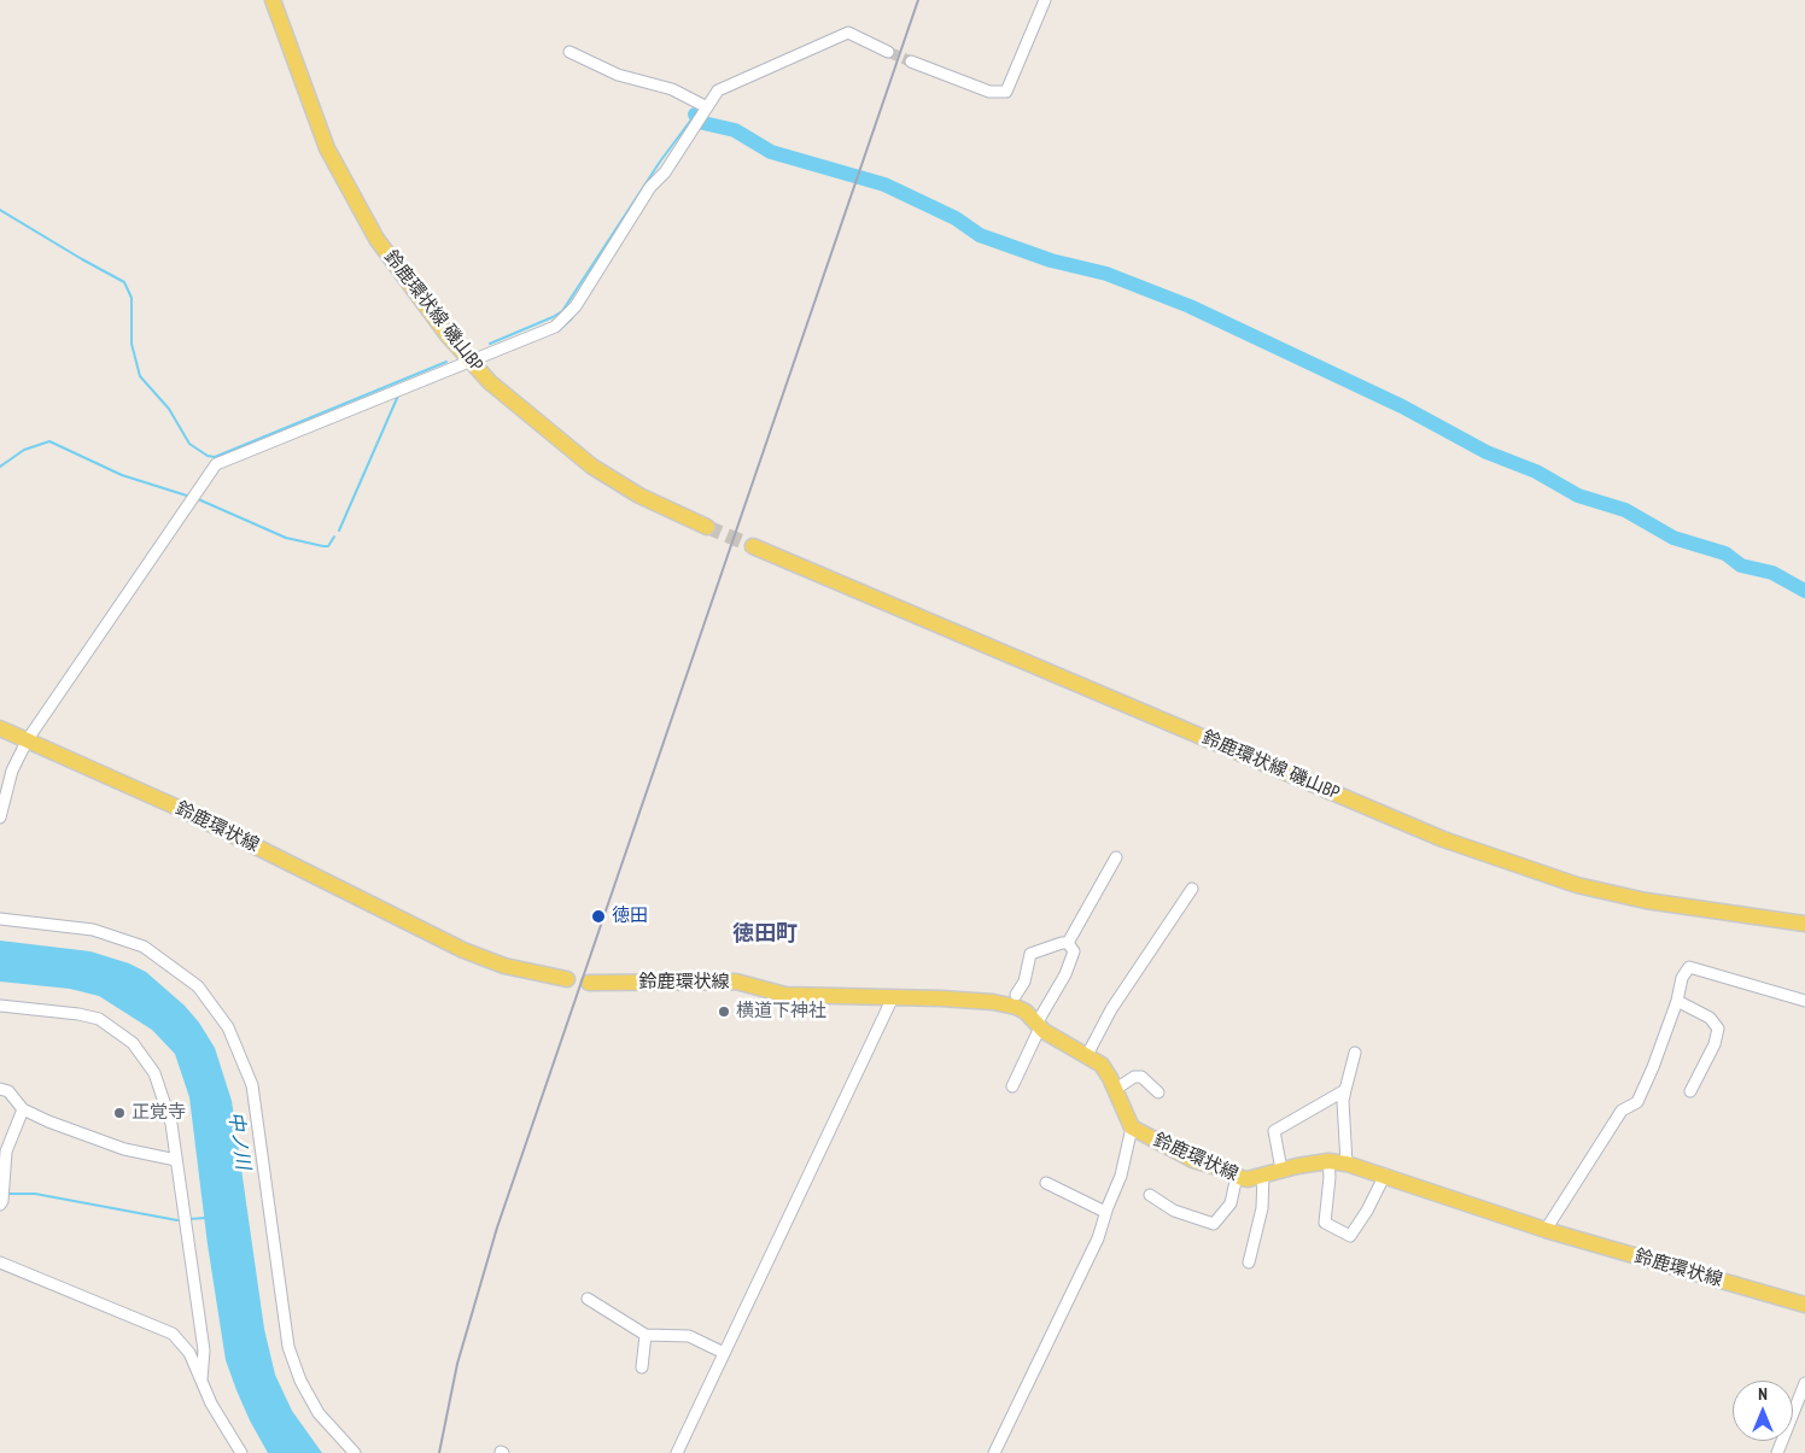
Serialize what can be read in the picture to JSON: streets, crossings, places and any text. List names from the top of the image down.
{
  "streets": {
    "main road": ["鈴鹿環状線 磯山BP", "鈴鹿環状線"]
  },
  "districts": ["徳田町"],
  "water": ["中ノ川"],
  "places": ["徳田", "横道下神社", "正覚寺"],
  "north": "top"
}
